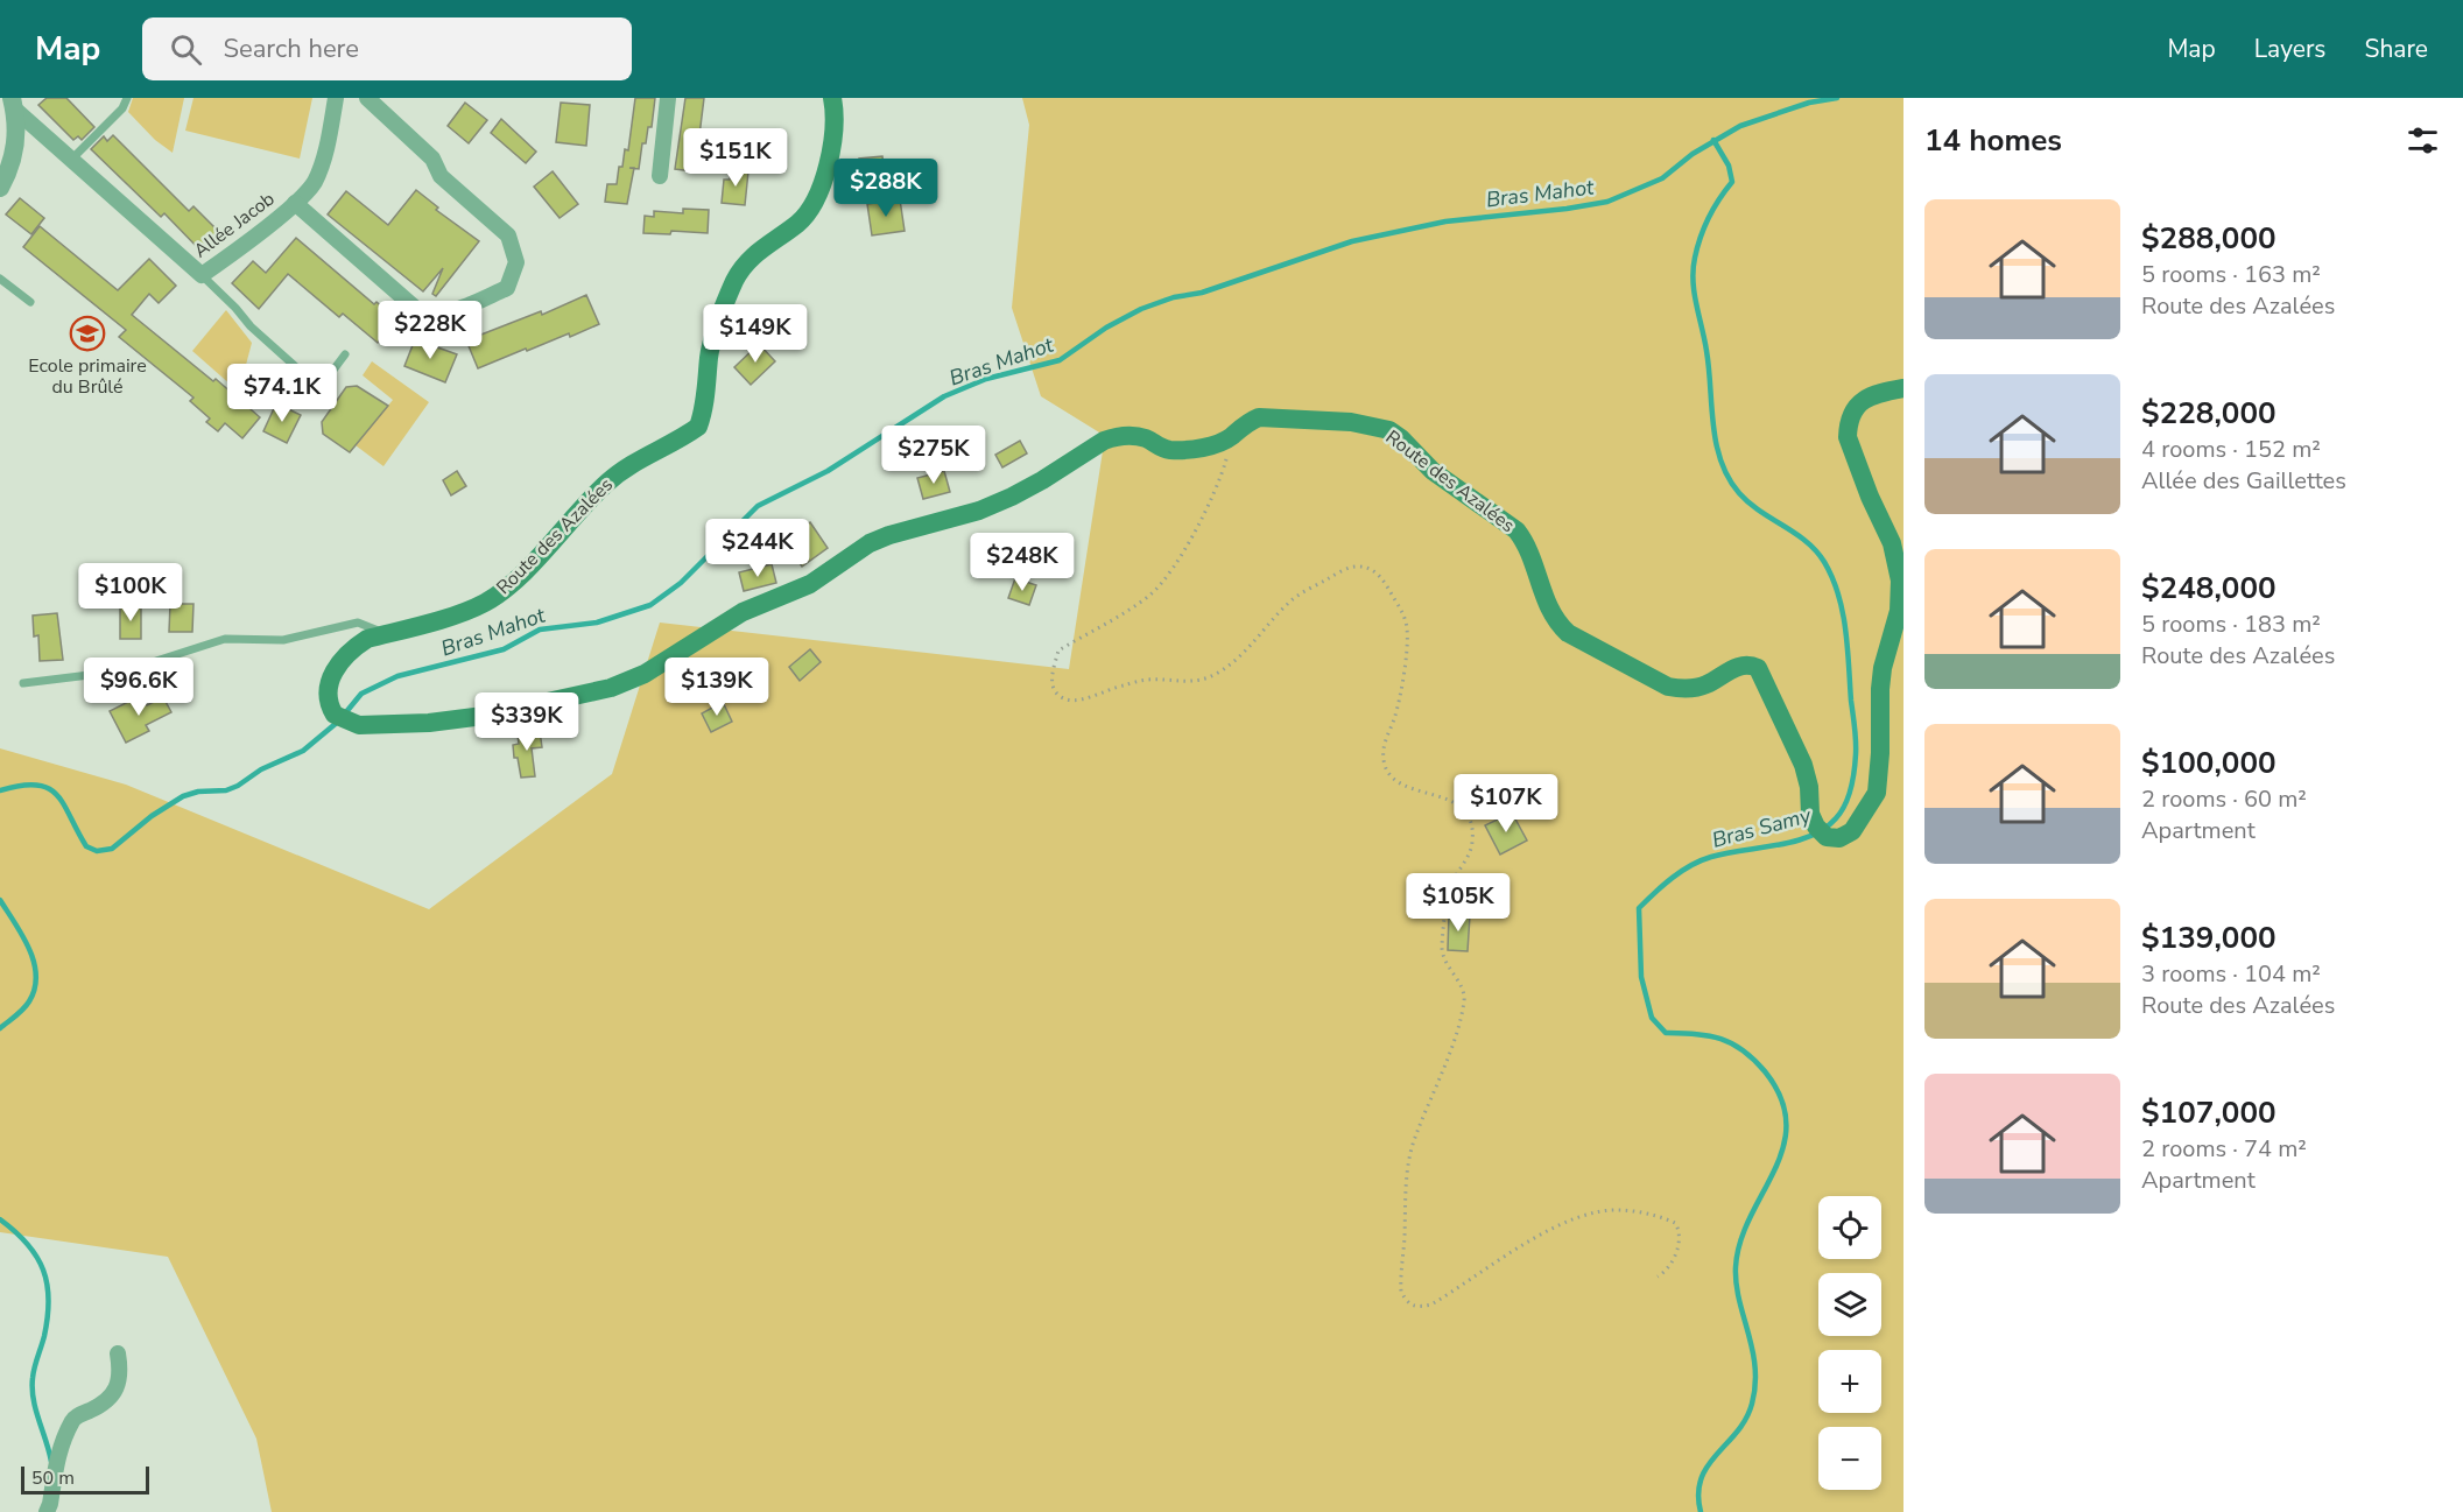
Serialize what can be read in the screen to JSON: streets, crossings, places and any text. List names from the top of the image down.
{
  "streets": {
    "main road": ["Route des Azalées"],
    "street": ["Allée Jacob"]
  },
  "water": ["Bras Mahot", "Bras Samy"],
  "places": {
    "school or university": ["Ecole primaire du Brûlé"]
  },
  "scale_bar": "50 m",
  "page": {
    "header": "Map",
    "search": "Search here",
    "nav": ["Map", "Layers", "Share"],
    "heading": "14 homes",
    "price": [
      "$151K",
      "$288K",
      "$228K",
      "$149K",
      "$74.1K",
      "$275K",
      "$244K",
      "$248K",
      "$100K",
      "$96.6K",
      "$139K",
      "$339K",
      "$107K",
      "$105K"
    ],
    "list": [
      {
        "name": "$288,000",
        "note": "5 rooms · 163 m² · Route des Azalées"
      },
      {
        "name": "$228,000",
        "note": "4 rooms · 152 m² · Allée des Gaillettes"
      },
      {
        "name": "$248,000",
        "note": "5 rooms · 183 m² · Route des Azalées"
      },
      {
        "name": "$100,000",
        "note": "2 rooms · 60 m² · Apartment"
      },
      {
        "name": "$139,000",
        "note": "3 rooms · 104 m² · Route des Azalées"
      },
      {
        "name": "$107,000",
        "note": "2 rooms · 74 m² · Apartment"
      }
    ],
    "map_buttons": ["+", "−"],
    "scale": "50 m"
  }
}
